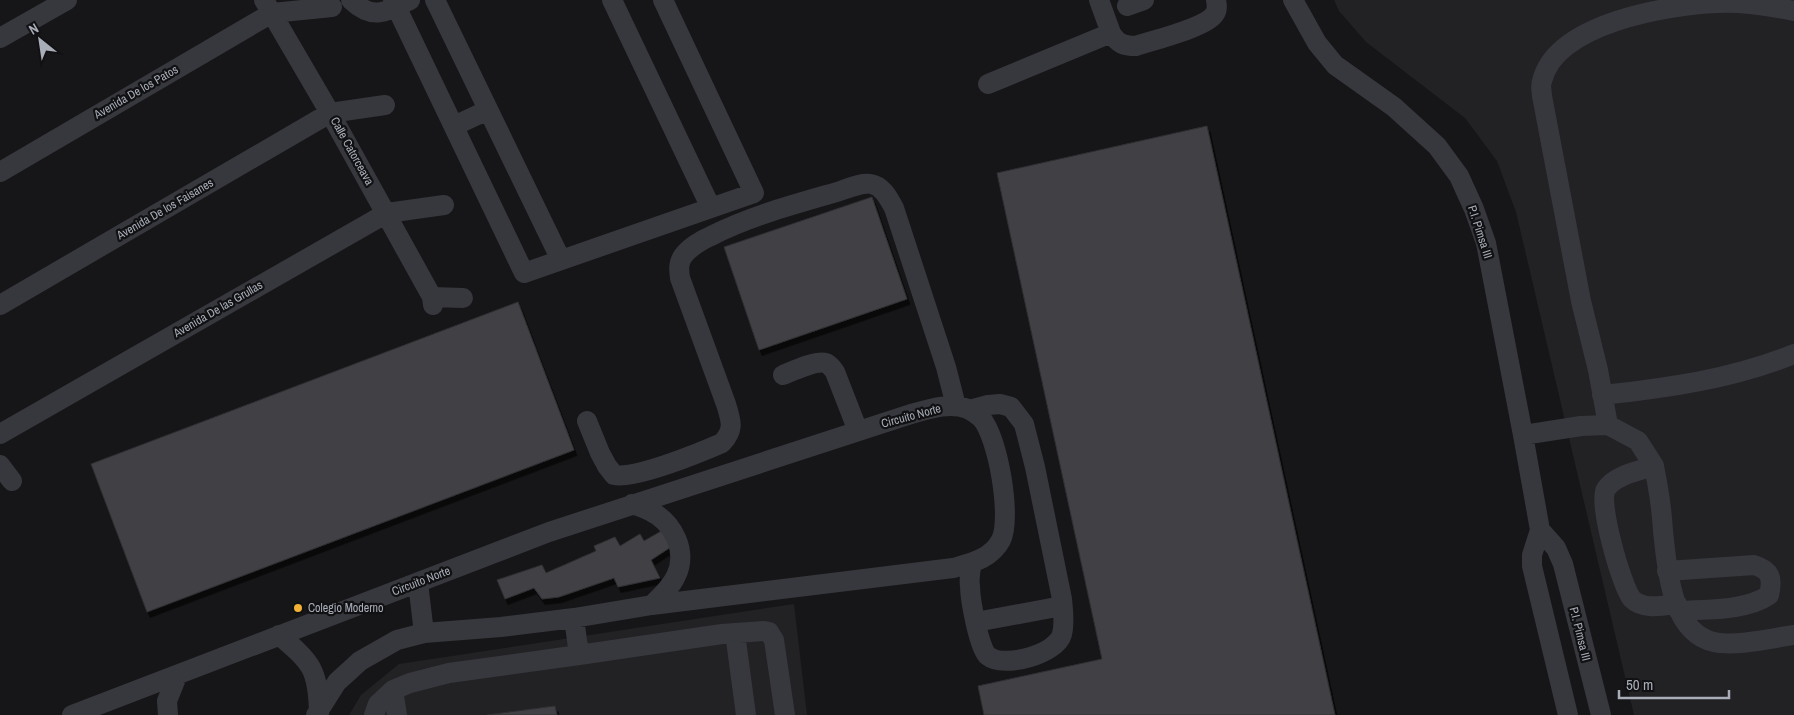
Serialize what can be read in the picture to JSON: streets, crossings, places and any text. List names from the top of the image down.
{
  "streets": {
    "street": [
      "Avenida De los Patos",
      "Calle Catorceava",
      "Avenida De los Faisanes",
      "P.I. Pimsa III",
      "Avenida De las Grullas",
      "Circuito Norte"
    ]
  },
  "crossings": [
    ["Avenida De los Patos", "Calle Catorceava"],
    ["Calle Catorceava", "Avenida De los Faisanes"],
    ["Calle Catorceava", "Avenida De las Grullas"]
  ],
  "places": ["Colegio Moderno"],
  "scale_bar": "50 m",
  "north": "top left"
}
